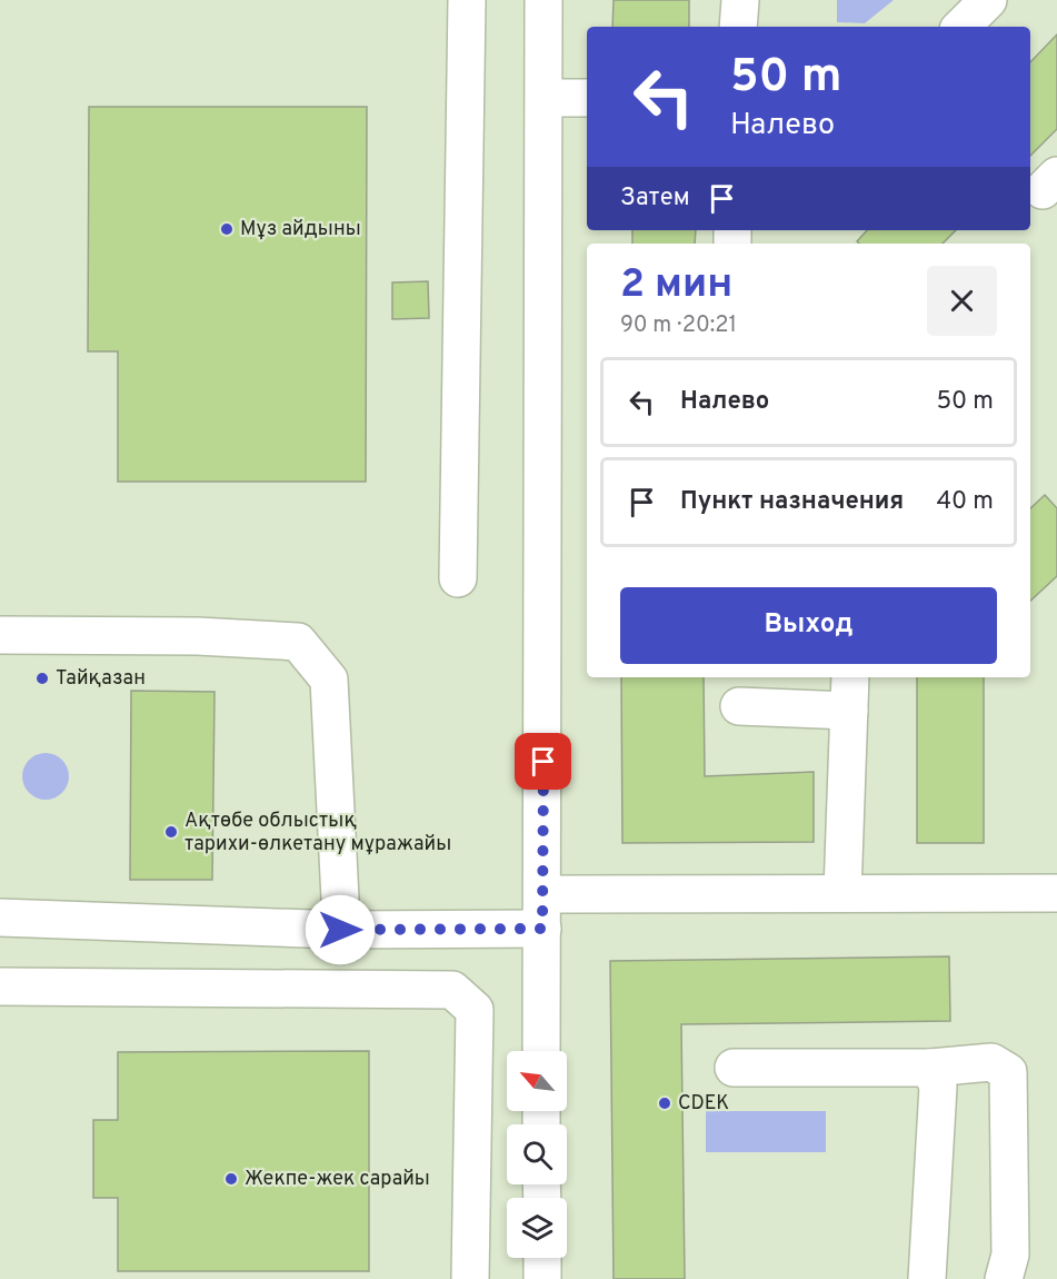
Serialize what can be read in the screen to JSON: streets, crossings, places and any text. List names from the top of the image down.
{
  "places": [
    "Мұз айдыны",
    "Тайқазан",
    "Ақтөбе облыстық тарихи-өлкетану мұражайы",
    "CDEK",
    "Жекпе-жек сарайы"
  ],
  "north": "top left",
  "page": {
    "turn": ["50 m", "Налево"],
    "then": "Затем",
    "heading": ["2 мин", "90 m · 20:21"],
    "list": [
      {
        "name": "Налево",
        "value": "50 m"
      },
      {
        "name": "Пункт назначения",
        "value": "40 m"
      }
    ],
    "buttons": "Выход"
  }
}
